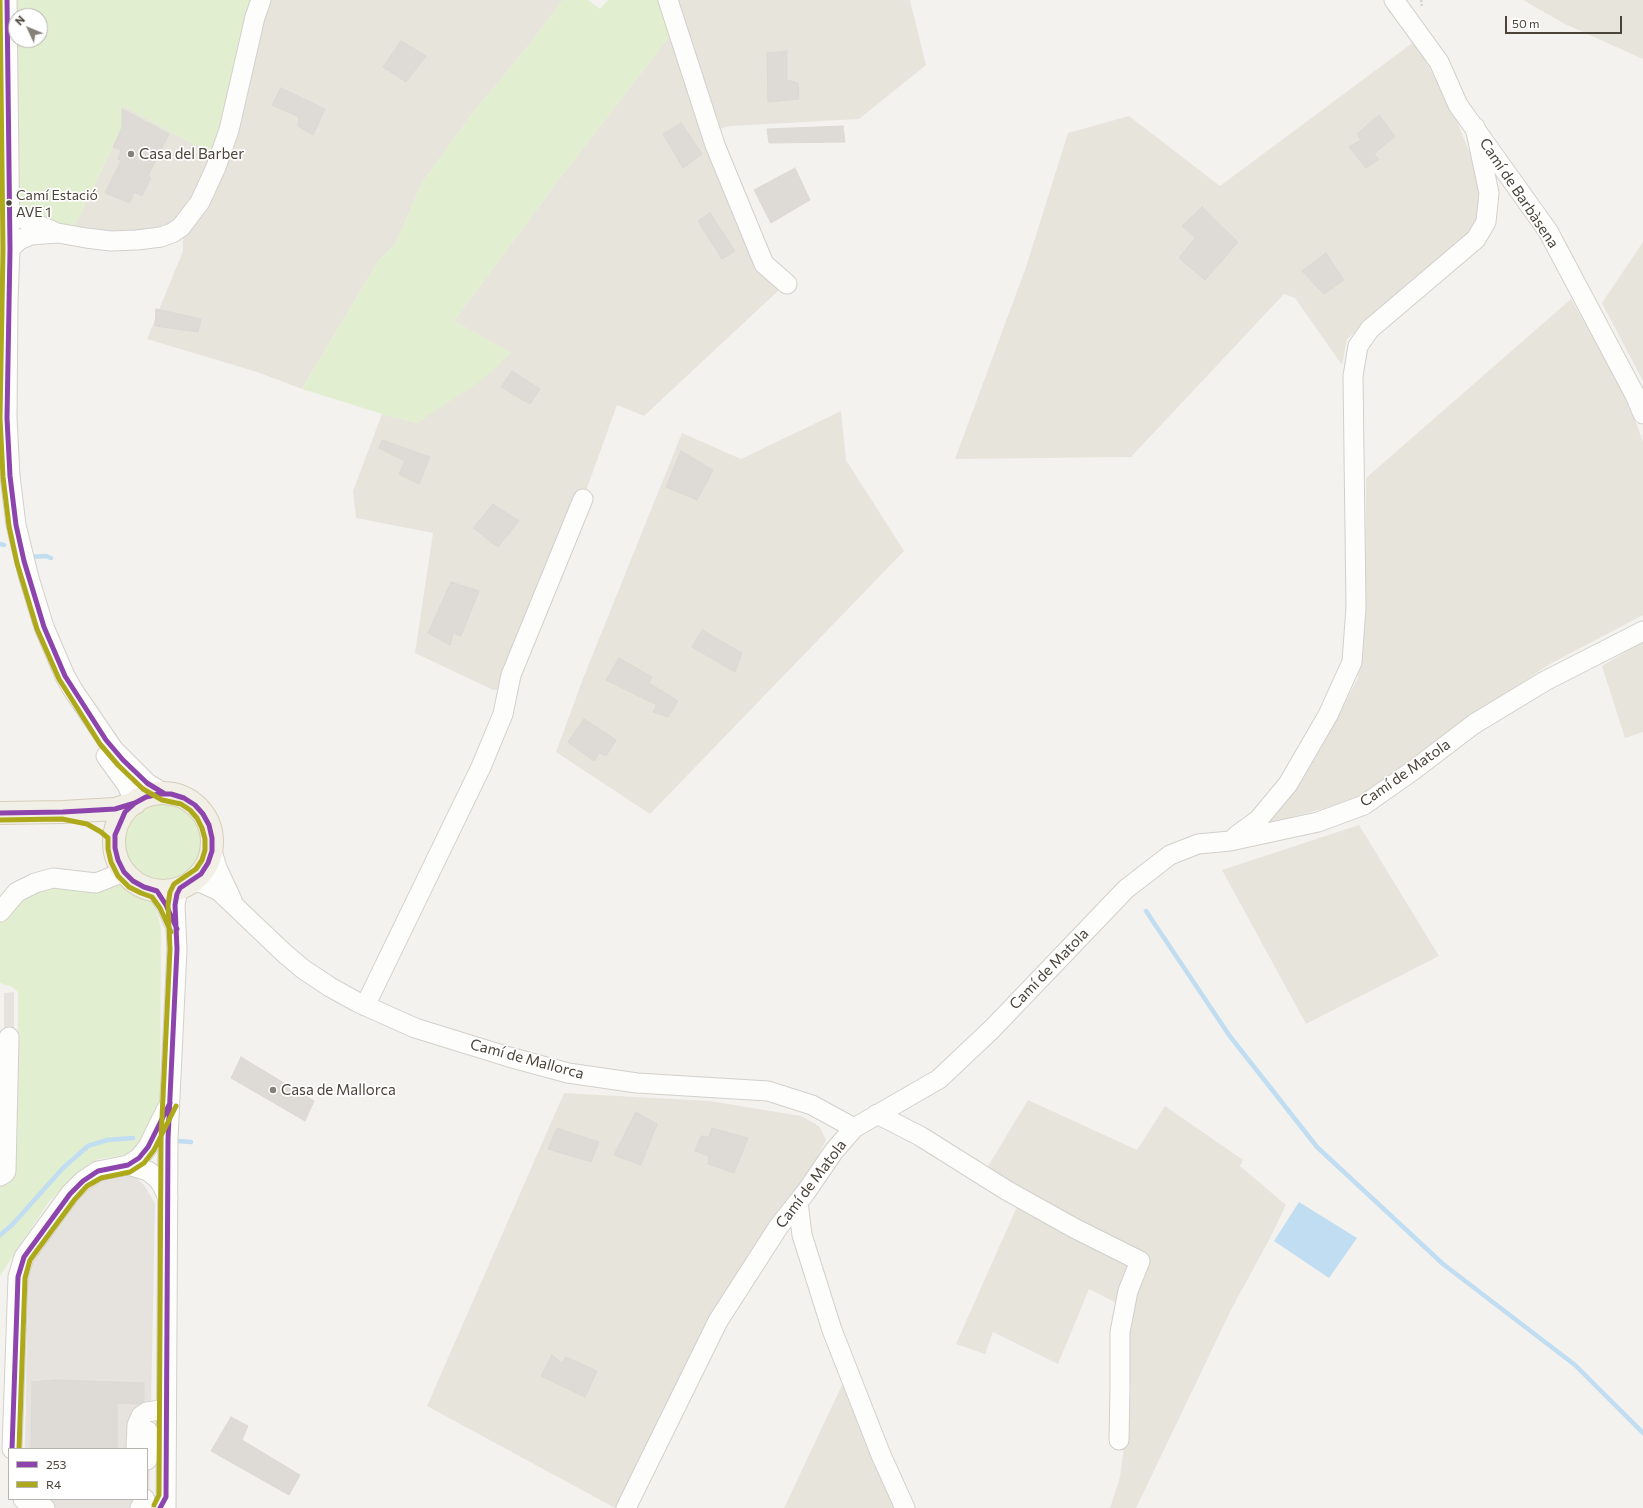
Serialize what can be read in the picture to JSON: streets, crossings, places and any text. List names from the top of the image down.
{
  "streets": {
    "street": ["Camí de Barbàsena", "Camí de Matola", "Camí de Mallorca"]
  },
  "crossings": [
    ["Camí de Matola", "Camí de Mallorca"]
  ],
  "places": ["Casa del Barber", "Camí Estació AVE 1", "Casa de Mallorca"],
  "lines": ["transit line 253", "transit line R4"],
  "legend": ["253", "R4"],
  "scale_bar": "50 m",
  "north": "top left"
}
